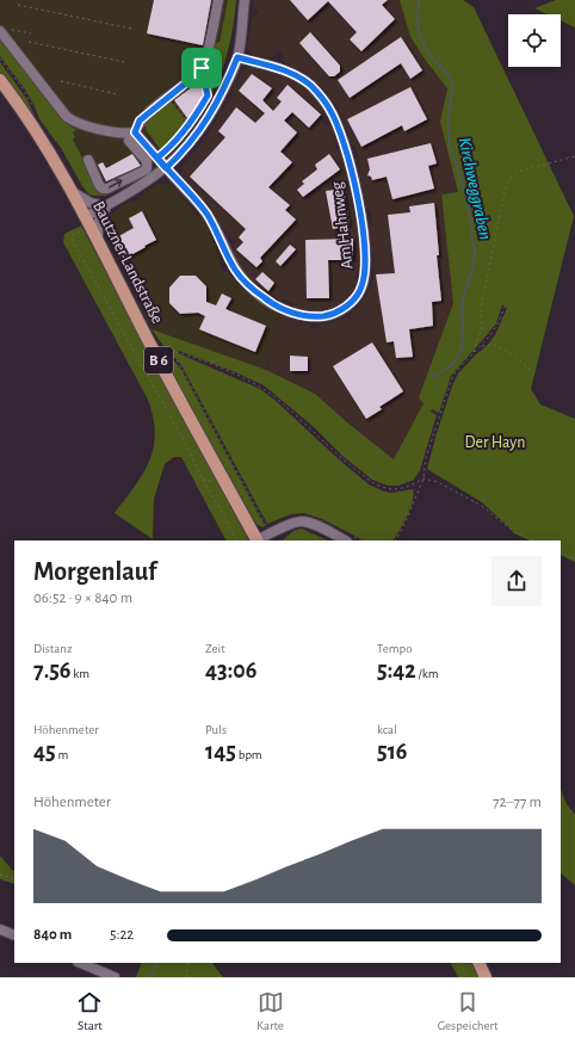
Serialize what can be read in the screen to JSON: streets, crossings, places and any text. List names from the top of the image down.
{
  "streets": {
    "main road": ["Bautzner Landstraße", "B 6"],
    "street": ["Am Hahnweg"]
  },
  "water": ["Kirchweggraben"],
  "parks": ["Der Hayn"],
  "page": {
    "heading": ["Morgenlauf", "06:52 · 9 × 840 m"],
    "stats": [
      ["Distanz", "7.56 km"],
      ["Zeit", "43:06"],
      ["Tempo", "5:42 /km"],
      ["Höhenmeter", "45 m"],
      ["Puls", "145 bpm"],
      ["kcal", "516"]
    ],
    "chart": ["Höhenmeter", "72–77 m"],
    "list": [
      {
        "name": "840 m",
        "note": "5:22"
      }
    ],
    "tabs": ["Start", "Karte", "Gespeichert"]
  }
}
